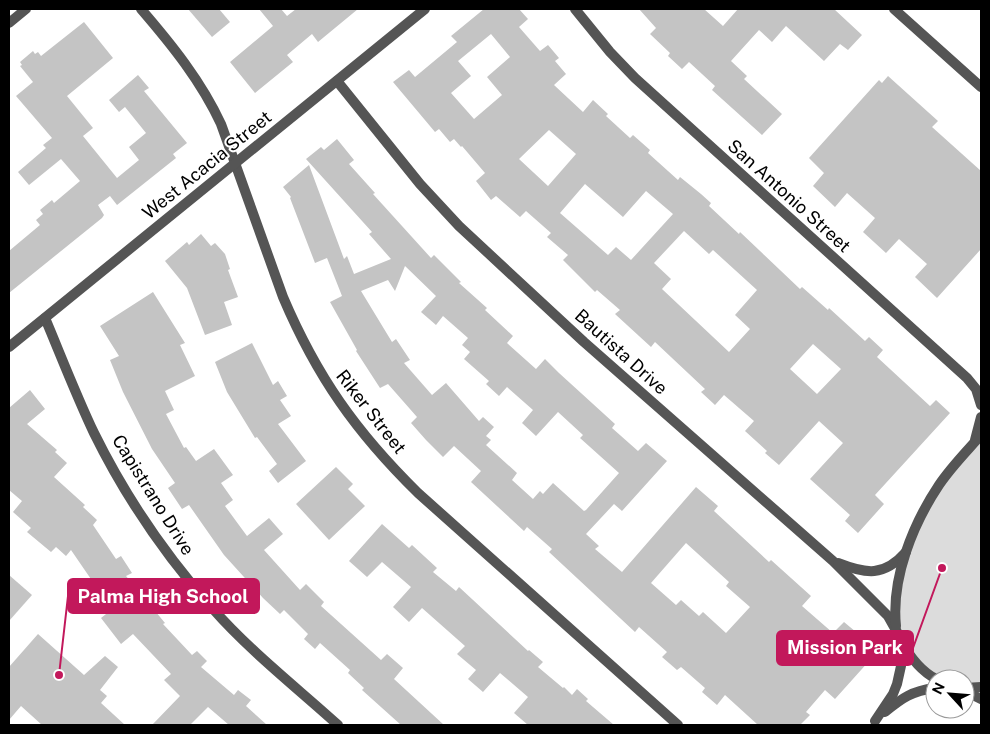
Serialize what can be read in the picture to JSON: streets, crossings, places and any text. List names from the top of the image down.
{
  "streets": {
    "street": [
      "West Acacia Street",
      "San Antonio Street",
      "Bautista Drive",
      "Riker Street",
      "Capistrano Drive"
    ]
  },
  "crossings": [
    ["West Acacia Street", "Bautista Drive"],
    ["West Acacia Street", "Riker Street"],
    ["West Acacia Street", "Capistrano Drive"]
  ],
  "places": ["Mission Park", "Palma High School"],
  "north": "top left"
}
